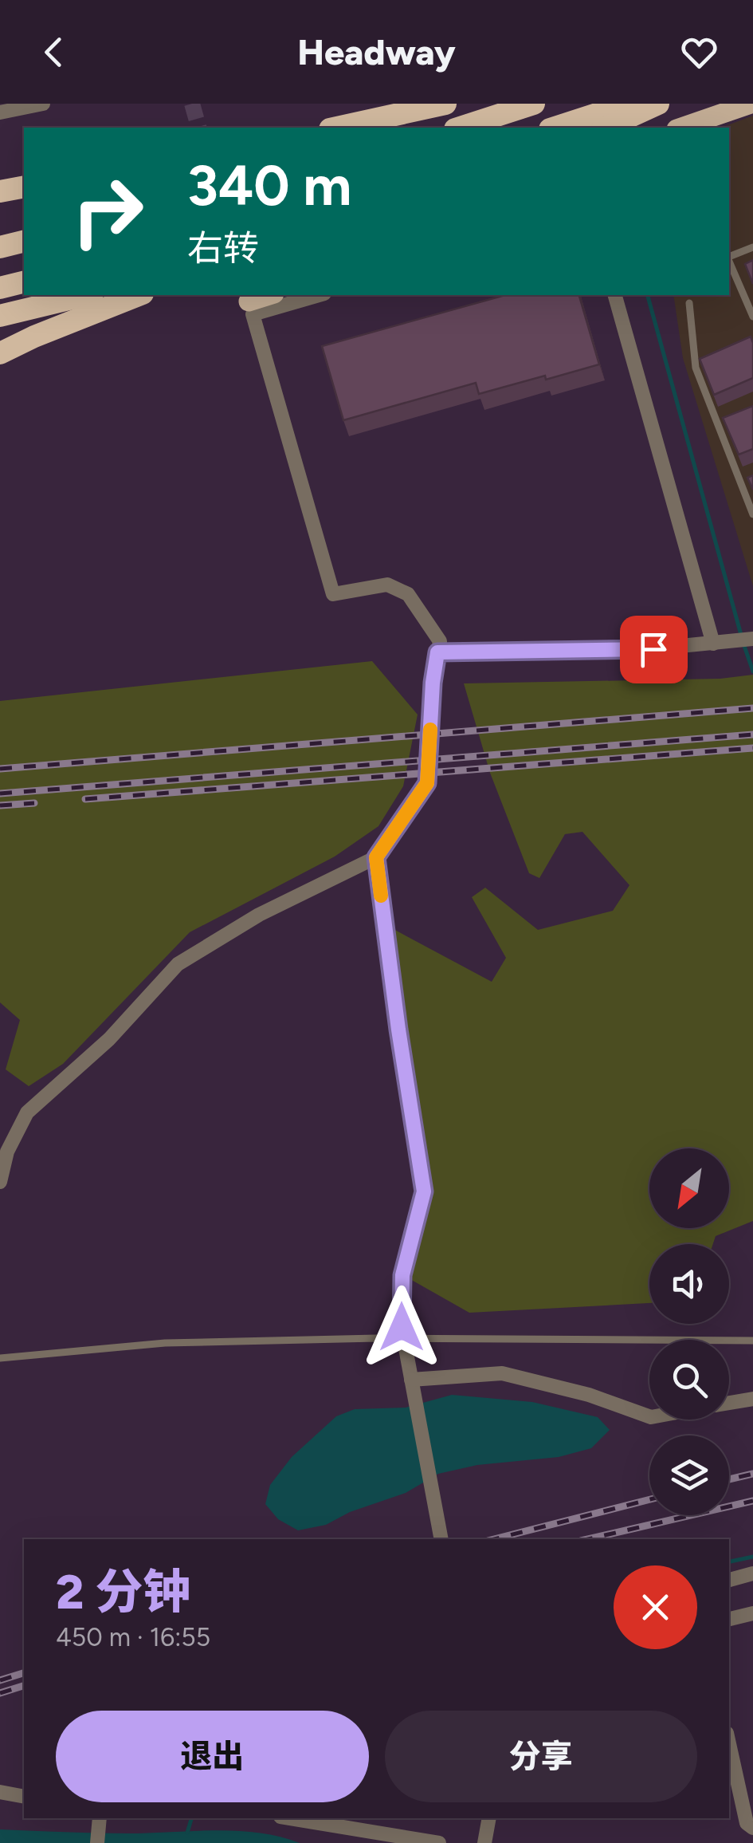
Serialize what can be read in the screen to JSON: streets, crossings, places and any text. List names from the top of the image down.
{
  "north": "bottom left",
  "page": {
    "header": "Headway",
    "turn": ["340 m", "右转"],
    "heading": ["2 分钟", "450 m · 16:55"],
    "buttons": ["退出", "分享"]
  }
}
